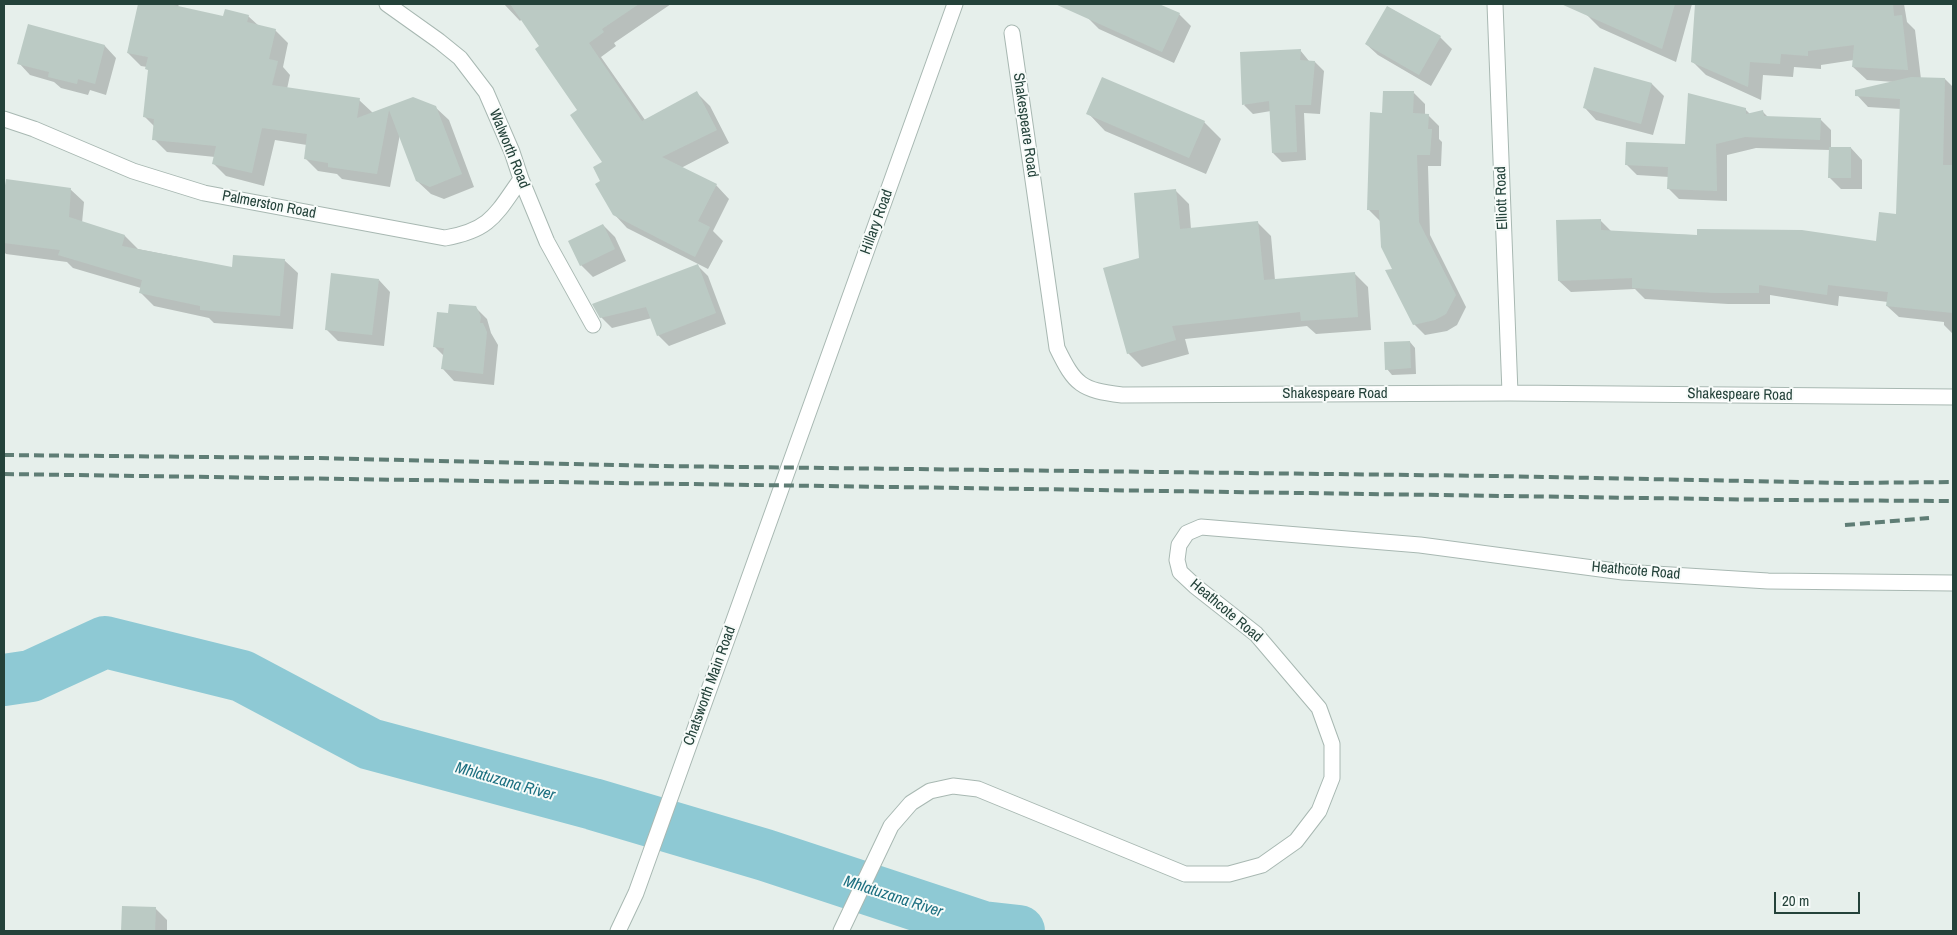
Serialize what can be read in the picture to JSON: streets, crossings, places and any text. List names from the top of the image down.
{
  "streets": {
    "street": [
      "Shakespeare Road",
      "Walworth Road",
      "Elliott Road",
      "Palmerston Road",
      "Hillary Road",
      "Heathcote Road",
      "Chatsworth Main Road"
    ]
  },
  "crossings": [
    ["Shakespeare Road", "Elliott Road"],
    ["Walworth Road", "Palmerston Road"],
    ["Hillary Road", "Chatsworth Main Road"]
  ],
  "water": ["Mhlatuzana River"],
  "scale_bar": "20 m"
}
